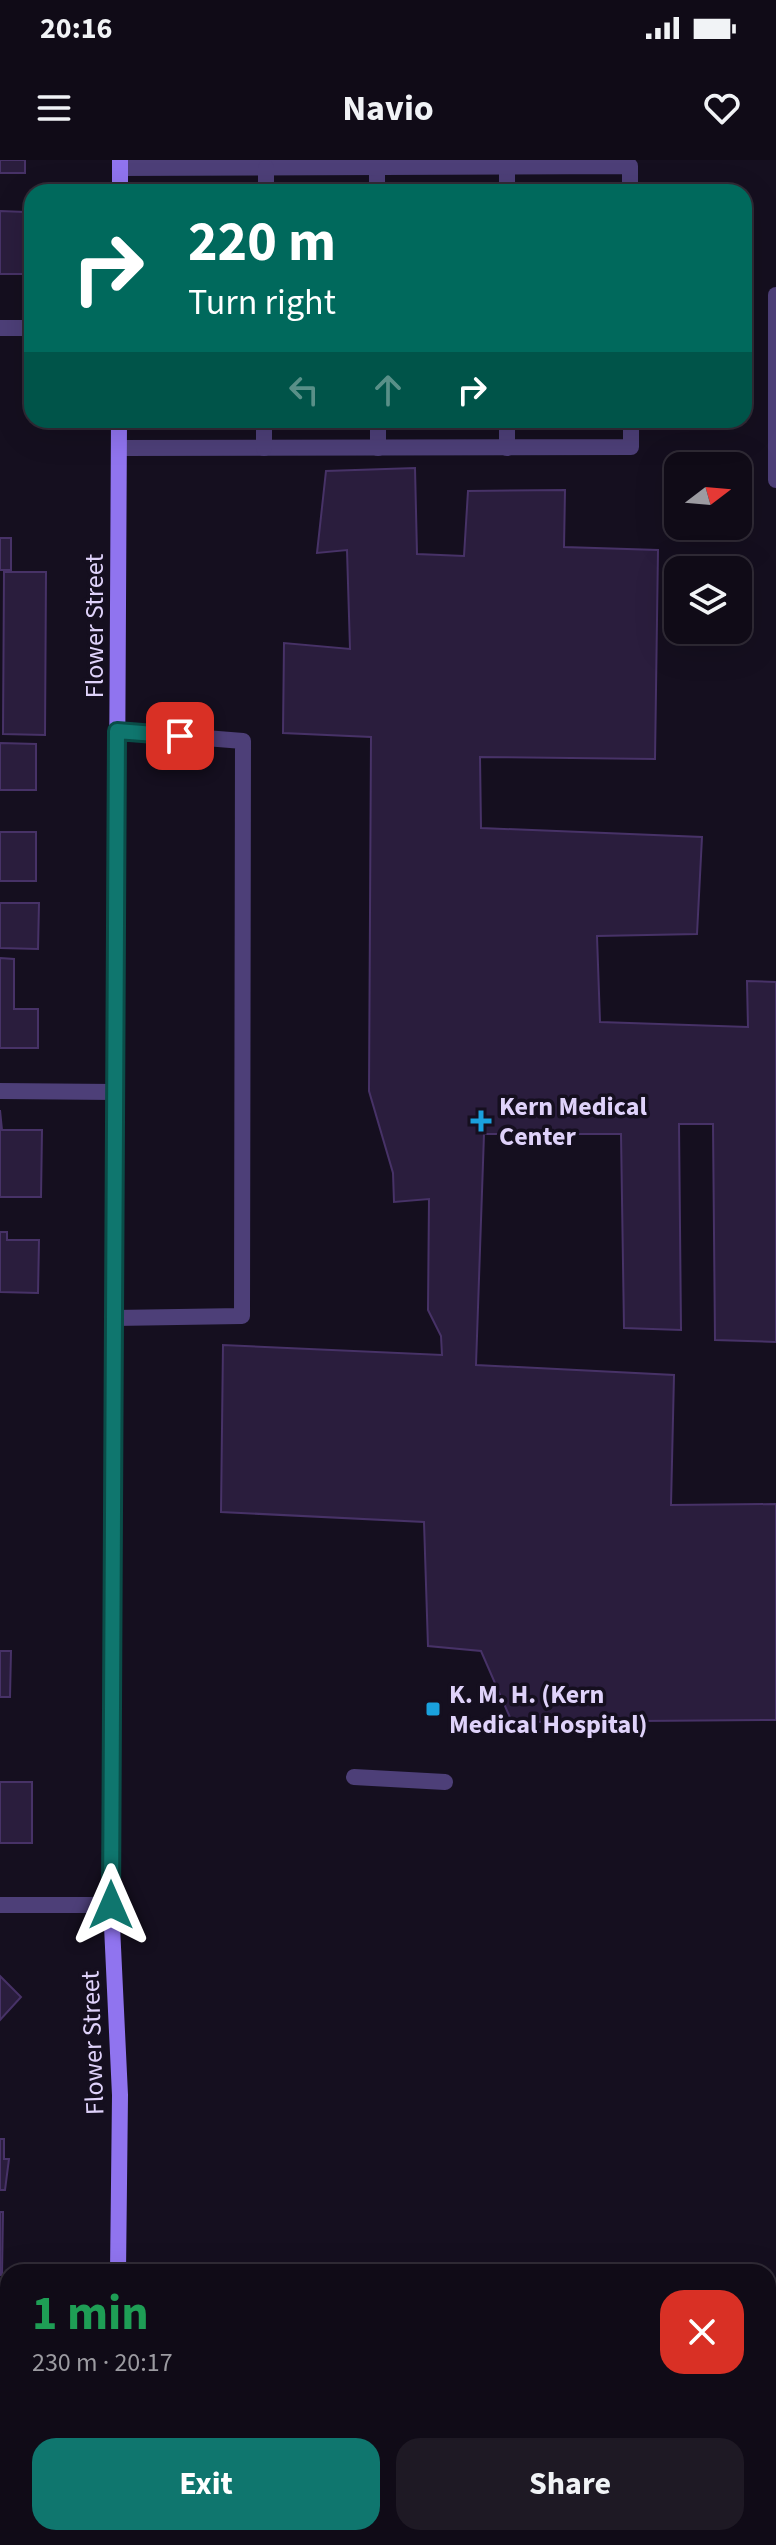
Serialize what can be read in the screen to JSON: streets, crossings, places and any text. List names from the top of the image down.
{
  "streets": {
    "street": ["Flower Street"]
  },
  "places": {
    "health": ["Kern Medical Center"],
    "transit": ["K. M. H. (Kern Medical Hospital)"]
  },
  "north": "right",
  "page": {
    "status": "20:16",
    "header": "Navio",
    "turn": ["220 m", "Turn right"],
    "heading": ["1 min", "230 m · 20:17"],
    "buttons": ["Exit", "Share"]
  }
}
